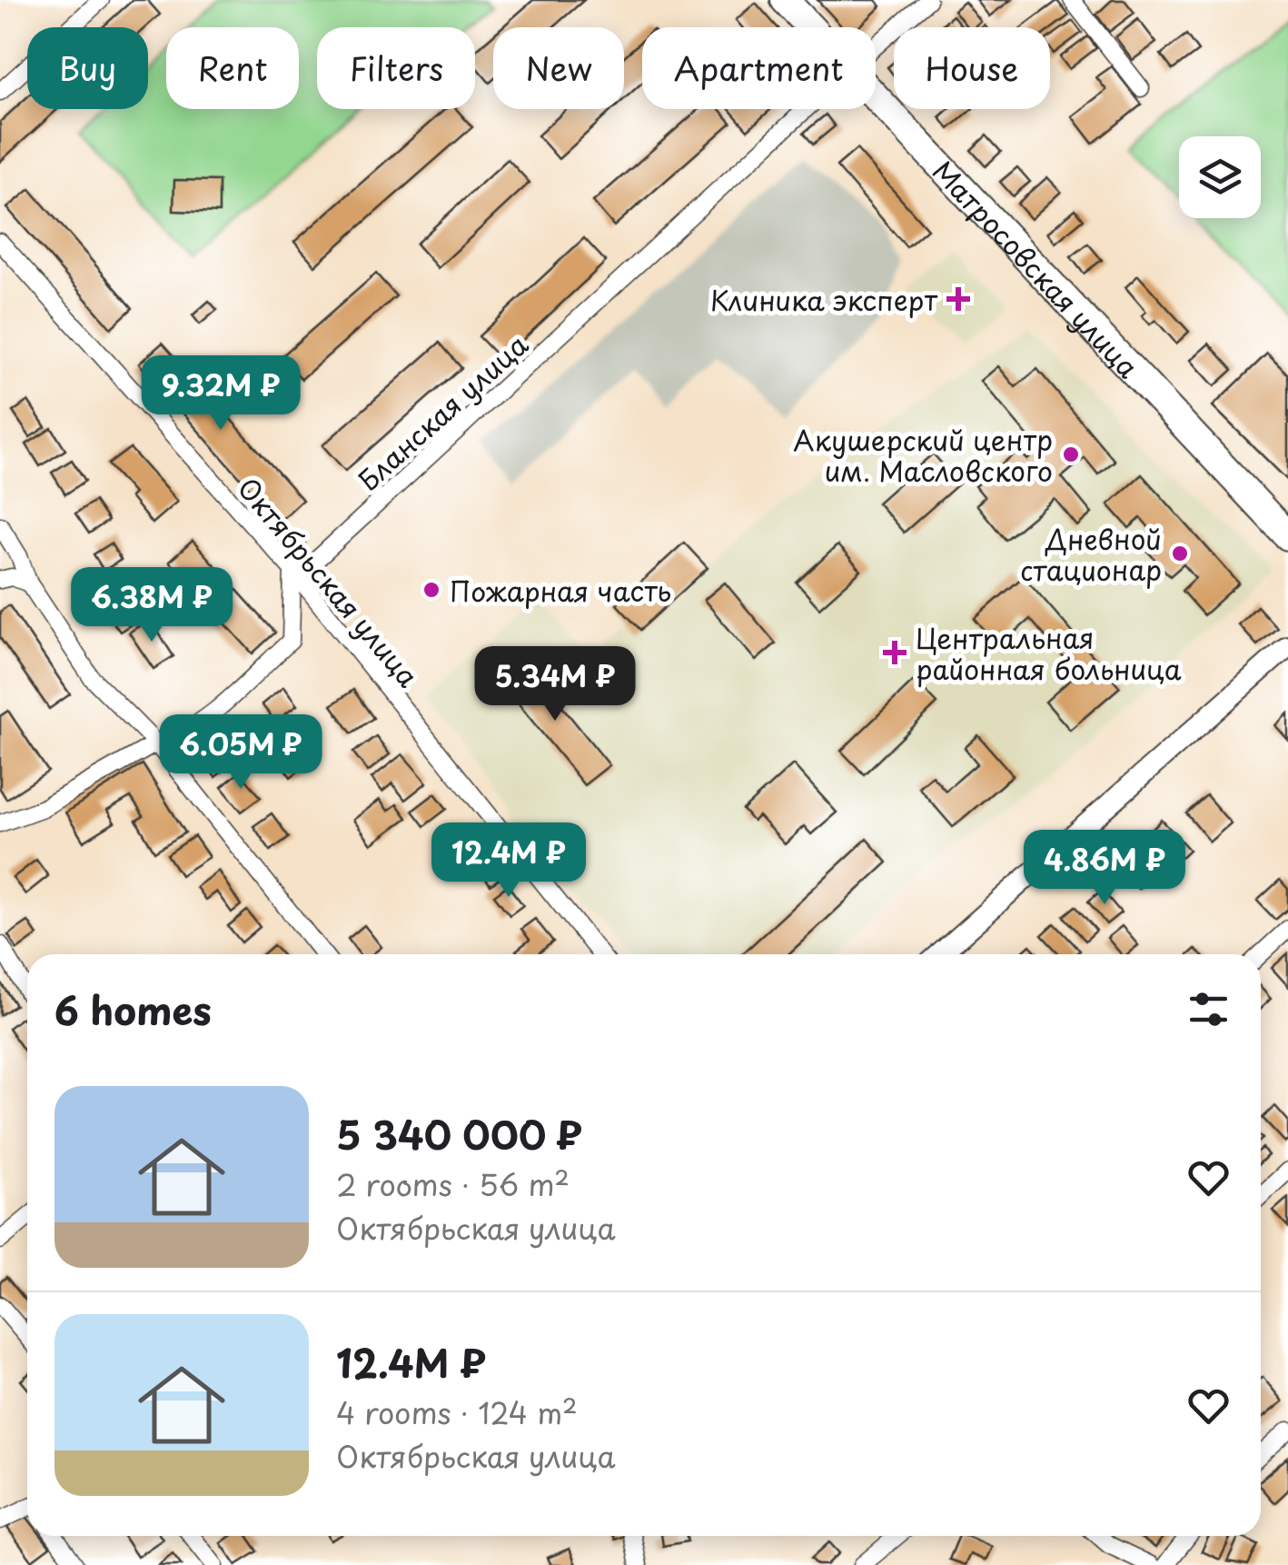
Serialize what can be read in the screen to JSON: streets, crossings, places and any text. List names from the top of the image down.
{
  "streets": {
    "highway": ["Матросовская улица"],
    "street": ["Бланская улица", "Октябрьская улица"]
  },
  "crossings": [
    ["Бланская улица", "Октябрьская улица"]
  ],
  "places": {
    "health": ["Клиника эксперт", "Центральная районная больница"],
    "other": ["Акушерский центр им. Масловского", "Дневной стационар", "Пожарная часть"]
  },
  "page": {
    "chip": [
      "Buy",
      "Rent",
      "Filters",
      "New",
      "Apartment",
      "House"
    ],
    "price": [
      "9.32M ₽",
      "6.38M ₽",
      "5.34M ₽",
      "6.05M ₽",
      "12.4M ₽",
      "4.86M ₽"
    ],
    "heading": "6 homes",
    "list": [
      {
        "name": "5 340 000 ₽",
        "note": "2 rooms · 56 m² · Октябрьская улица"
      },
      {
        "name": "12.4M ₽",
        "note": "4 rooms · 124 m² · Октябрьская улица"
      }
    ]
  }
}
